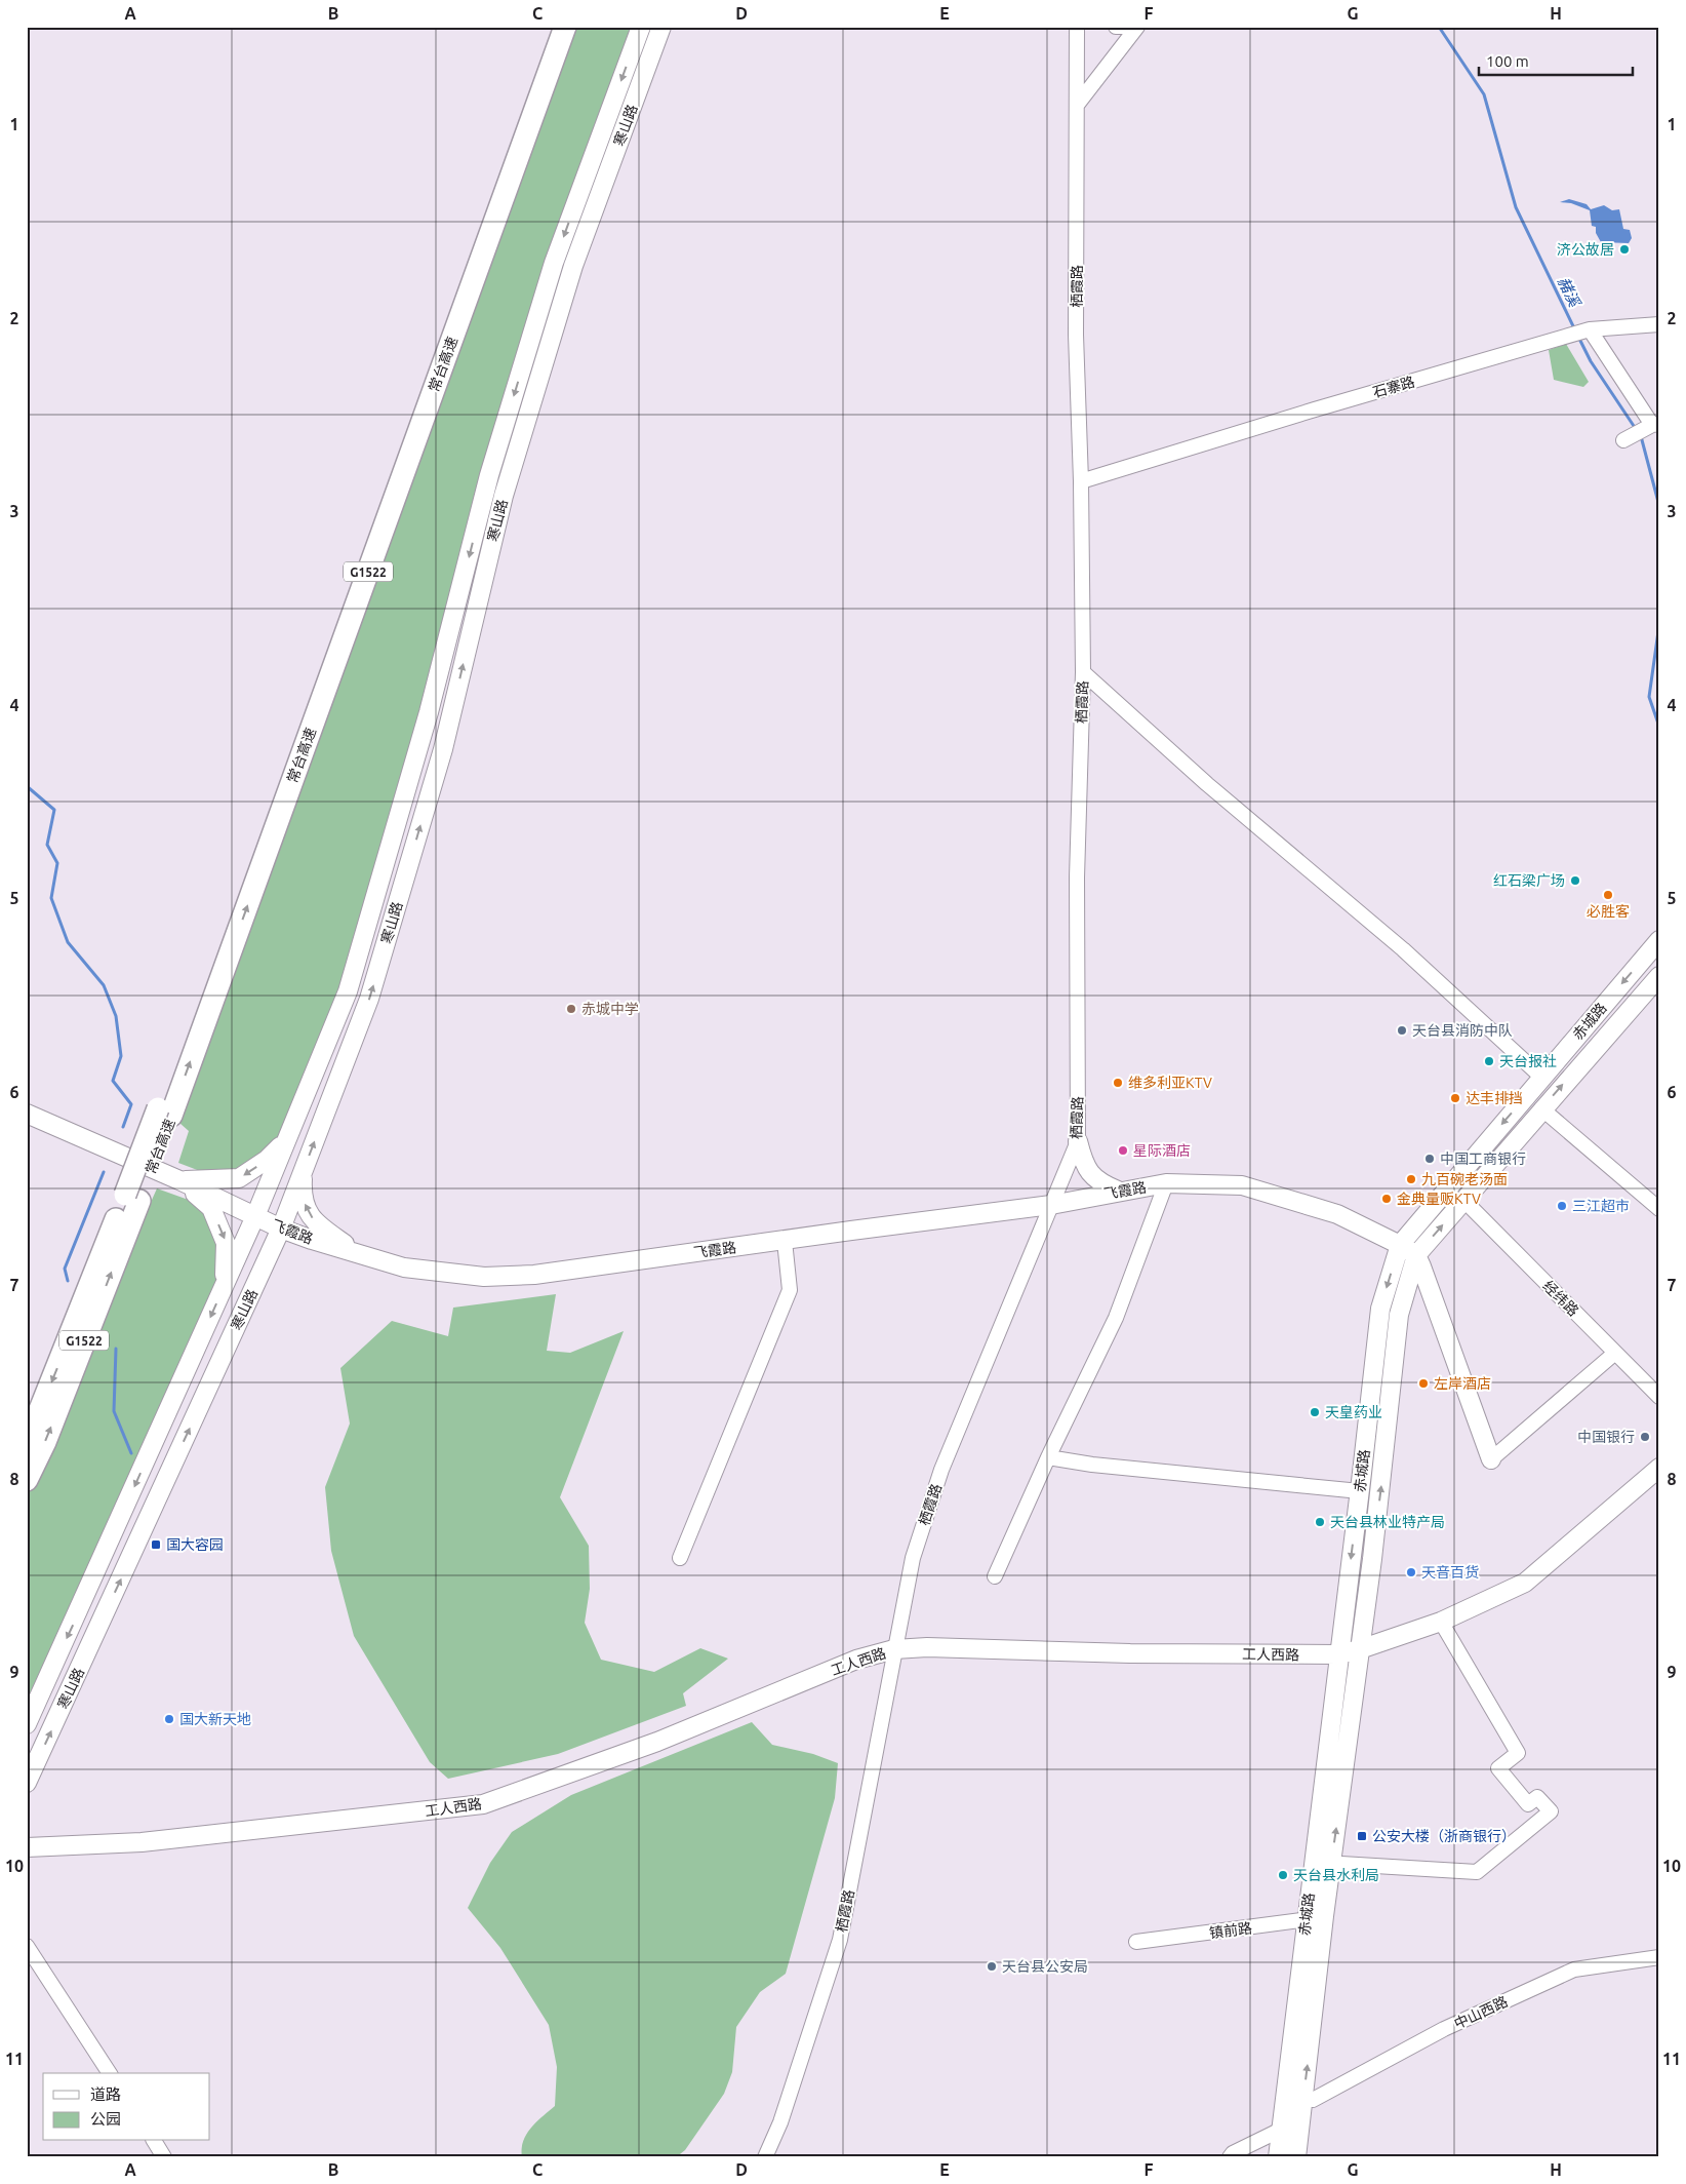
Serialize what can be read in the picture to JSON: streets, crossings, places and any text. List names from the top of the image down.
{
  "streets": {
    "highway": ["常台高速", "G1522"],
    "main road": [
      "寒山路",
      "赤城路",
      "飞霞路",
      "工人西路"
    ],
    "street": [
      "栖霞路",
      "石寨路",
      "经纬路",
      "镇前路",
      "中山西路"
    ]
  },
  "crossings": [
    ["寒山路", "飞霞路"],
    ["栖霞路", "石寨路"],
    ["栖霞路", "飞霞路"],
    ["栖霞路", "工人西路"],
    ["赤城路", "飞霞路"],
    ["赤城路", "经纬路"],
    ["赤城路", "工人西路"],
    ["赤城路", "镇前路"]
  ],
  "water": ["赭溪"],
  "places": {
    "other": [
      "济公故居",
      "红石梁广场",
      "必胜客",
      "赤城中学",
      "天台县消防中队",
      "天台报社",
      "维多利亚KTV",
      "达丰排挡",
      "星际酒店",
      "中国工商银行",
      "九百碗老汤面",
      "金典量贩KTV",
      "三江超市",
      "左岸酒店",
      "天皇药业",
      "中国银行",
      "天台县林业特产局",
      "天音百货",
      "国大新天地",
      "天台县水利局",
      "天台县公安局"
    ],
    "transit": ["国大容园", "公安大楼（浙商银行）"]
  },
  "legend": ["道路", "公园"],
  "scale_bar": "100 m",
  "grid": {
    "columns": [
      "A",
      "B",
      "C",
      "D",
      "E",
      "F",
      "G",
      "H"
    ],
    "rows": [
      "1",
      "2",
      "3",
      "4",
      "5",
      "6",
      "7",
      "8",
      "9",
      "10",
      "11"
    ]
  }
}
